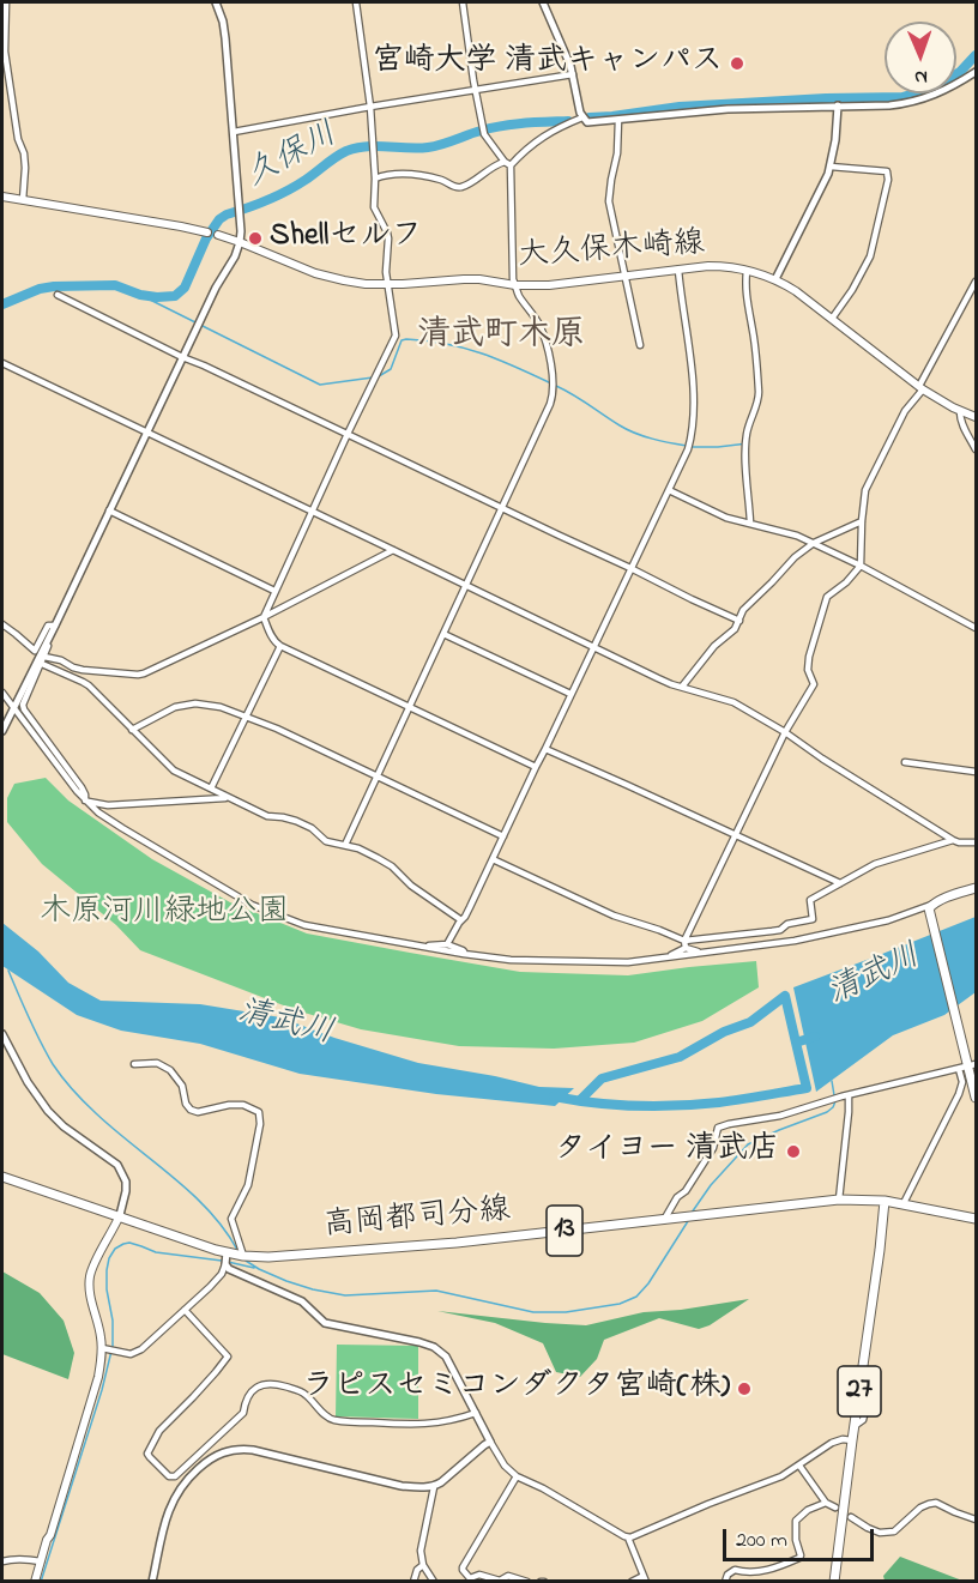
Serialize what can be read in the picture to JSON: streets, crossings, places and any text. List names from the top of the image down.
{
  "streets": {
    "main road": [
      "大久保木崎線",
      "高岡都司分線",
      "13",
      "27"
    ]
  },
  "crossings": [
    ["高岡都司分線", "27"]
  ],
  "districts": ["清武町木原"],
  "water": ["久保川", "清武川"],
  "parks": ["木原河川緑地公園"],
  "places": [
    "宮崎大学 清武キャンパス",
    "Shellセルフ",
    "タイヨー 清武店",
    "ラピスセミコンダクタ宮崎(株)"
  ],
  "scale_bar": "200 m",
  "north": "bottom"
}
